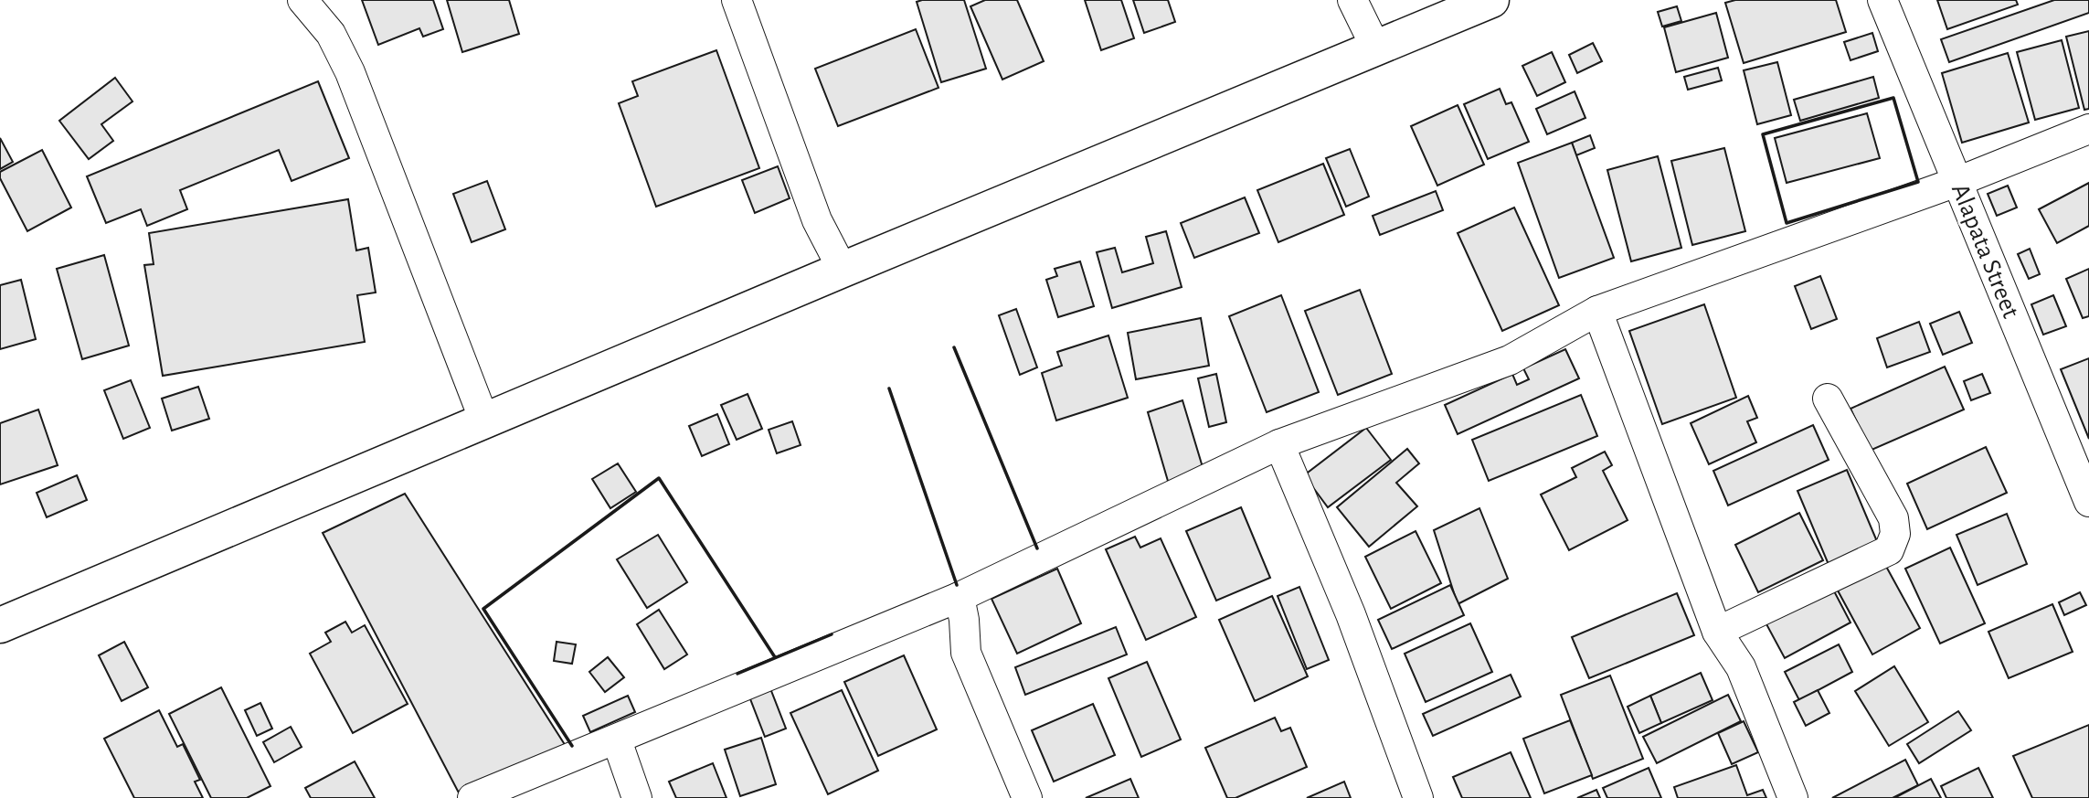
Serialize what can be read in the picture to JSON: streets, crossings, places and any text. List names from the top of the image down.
{
  "streets": {
    "street": ["Alapata Street"]
  }
}
